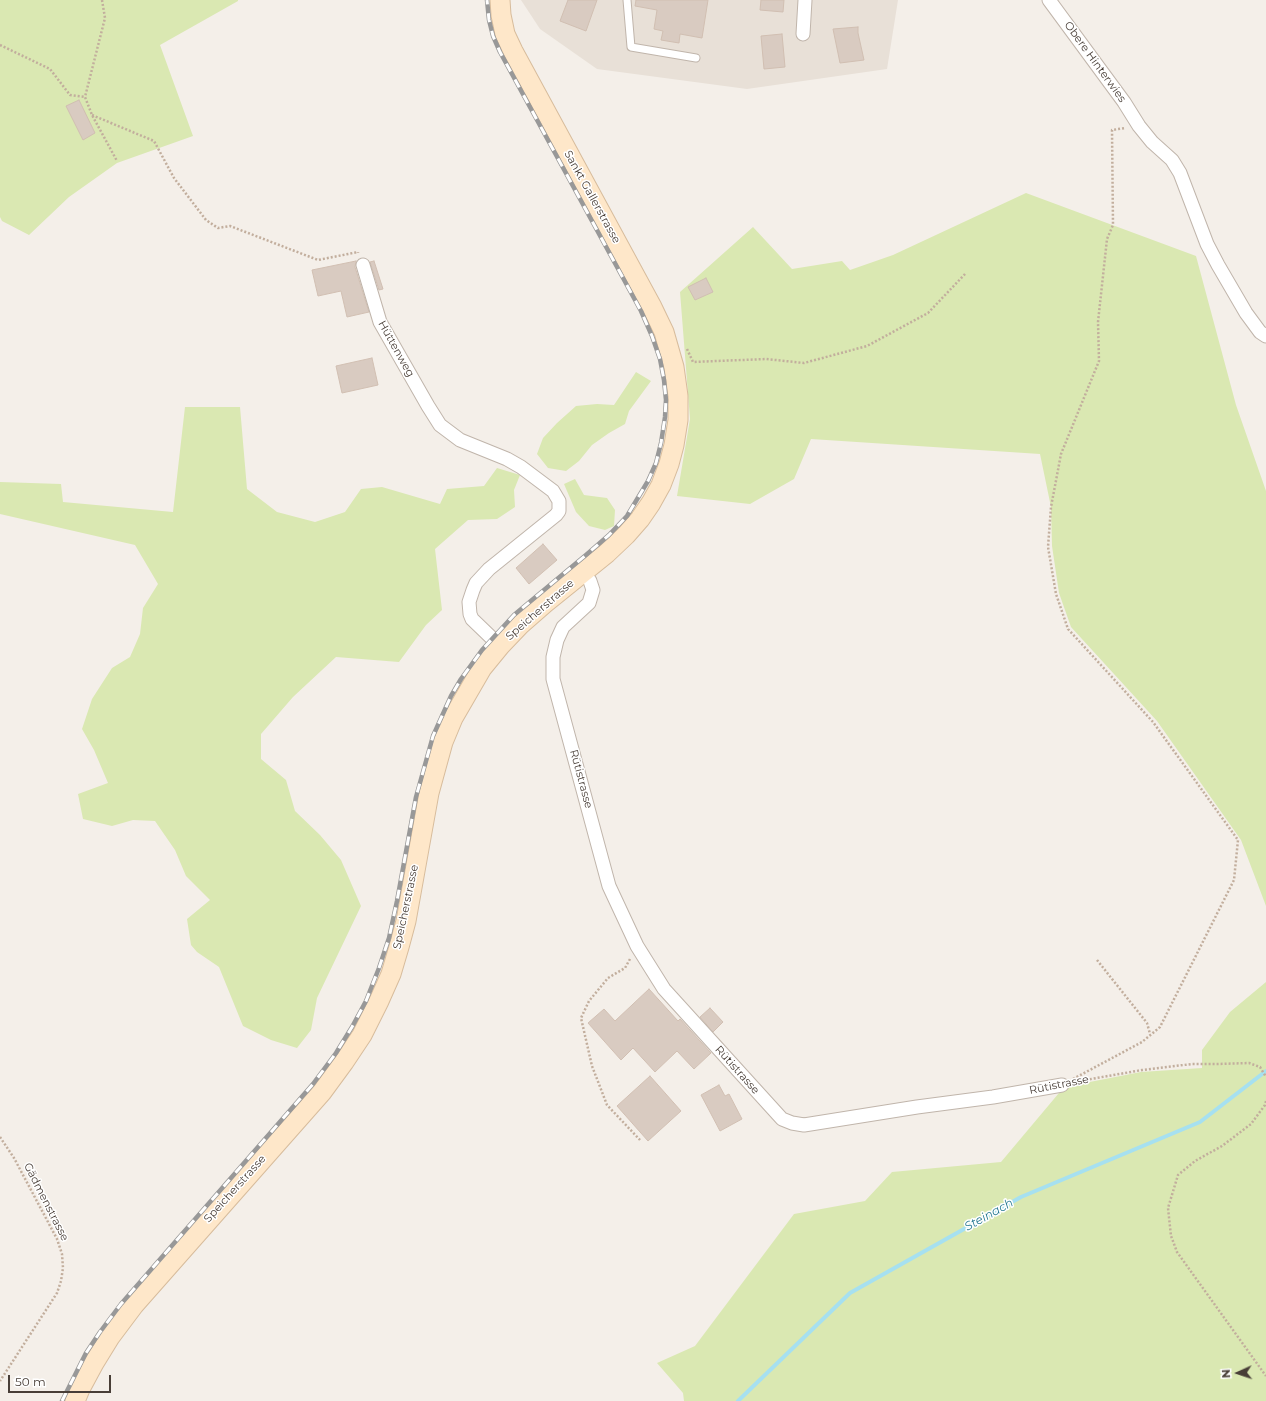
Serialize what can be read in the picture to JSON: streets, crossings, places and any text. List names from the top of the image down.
{
  "streets": {
    "main road": ["Sankt Gallerstrasse", "Speicherstrasse"],
    "street": ["Obere Hinterwies", "Hüttenweg", "Rütistrasse"],
    "path": ["Gädmenstrasse"]
  },
  "crossings": [
    ["Sankt Gallerstrasse", "Speicherstrasse"],
    ["Hüttenweg", "Speicherstrasse"],
    ["Speicherstrasse", "Rütistrasse"]
  ],
  "water": ["Steinach"],
  "scale_bar": "50 m",
  "north": "left"
}
